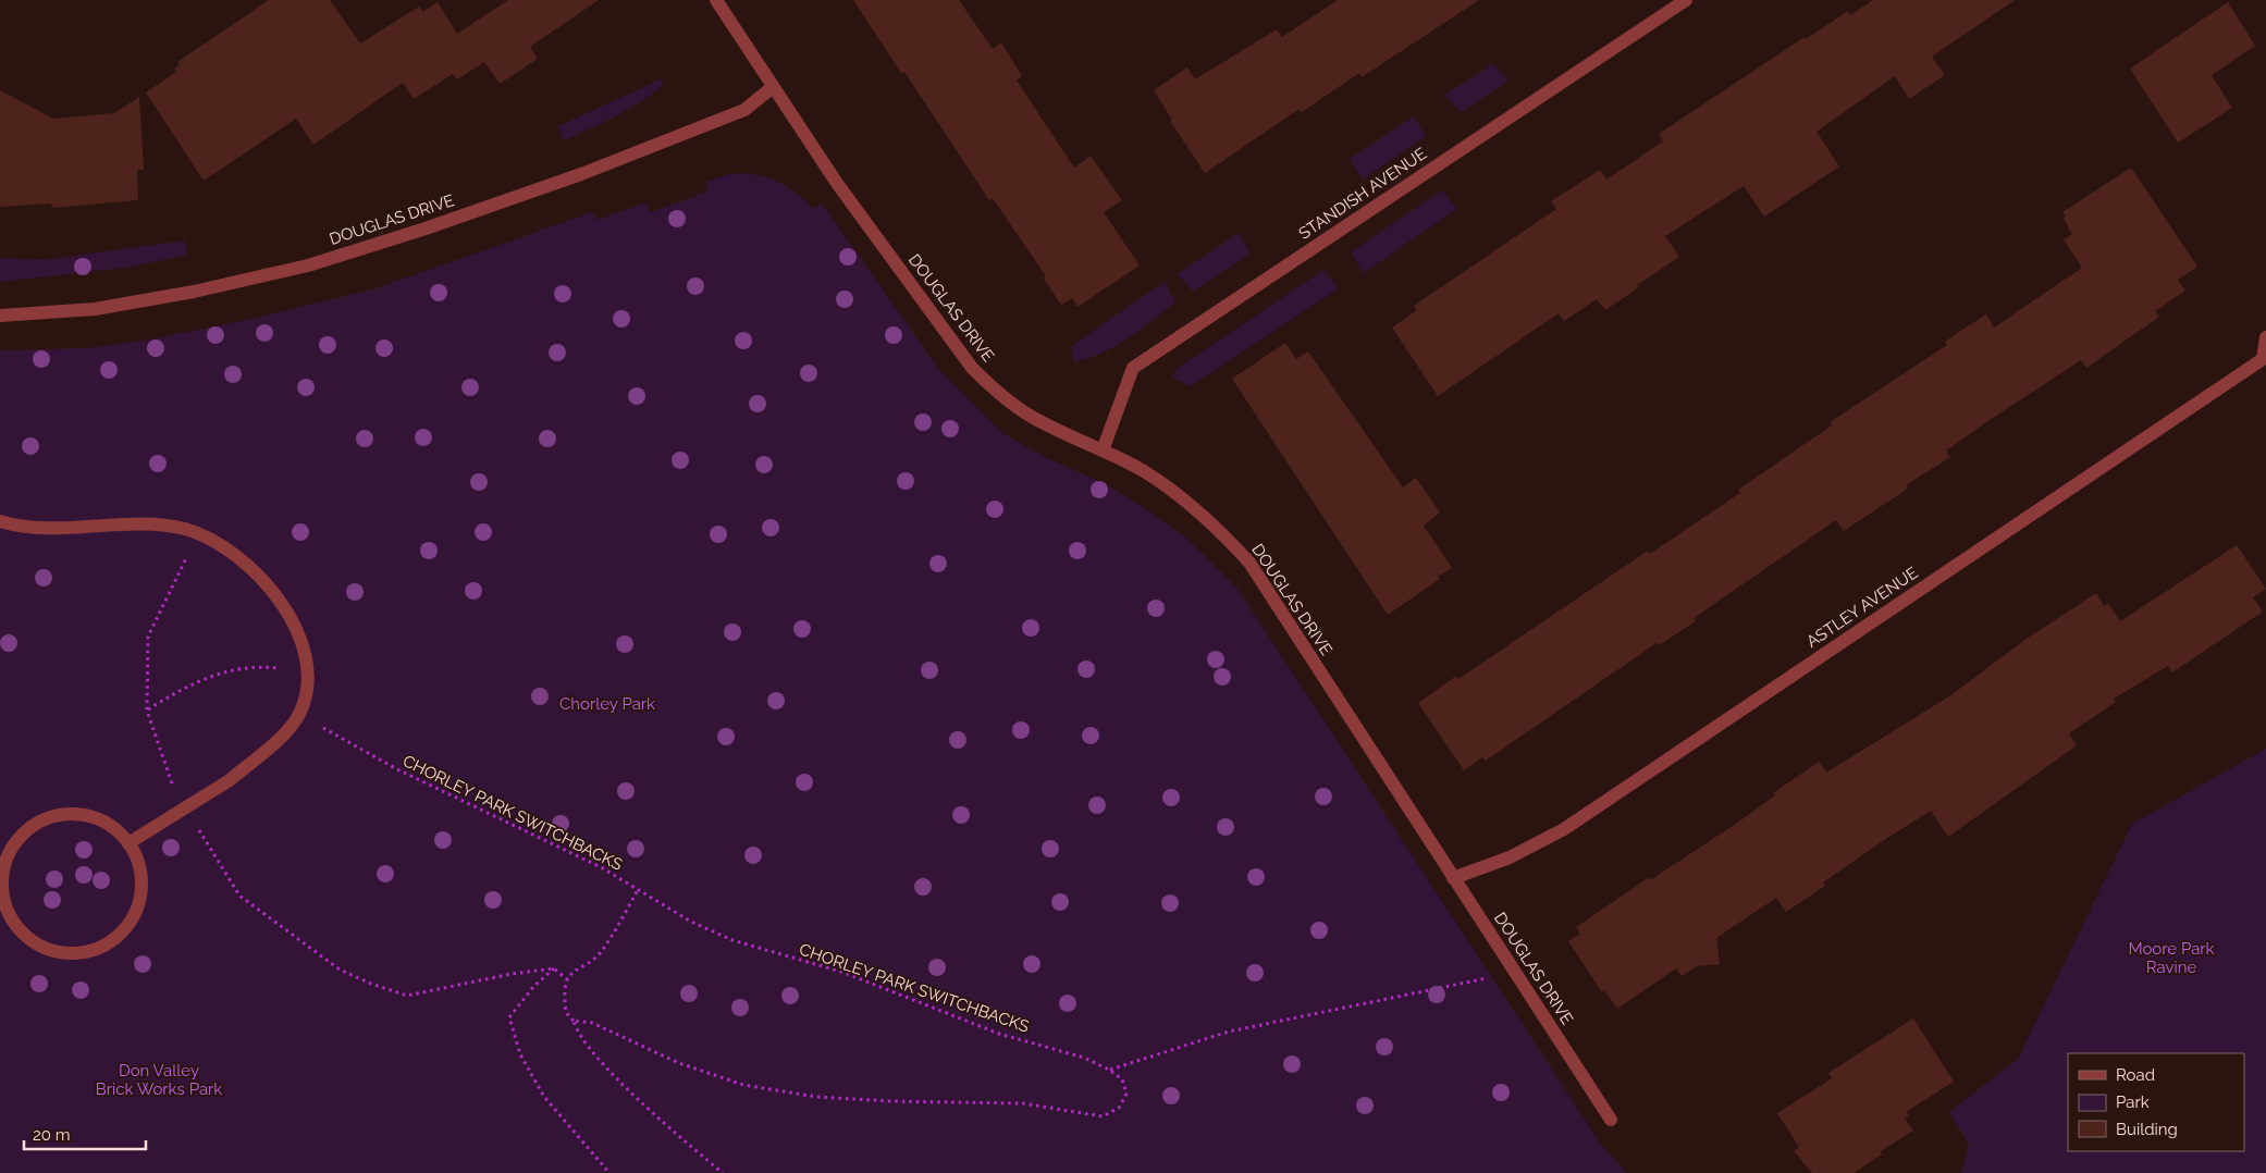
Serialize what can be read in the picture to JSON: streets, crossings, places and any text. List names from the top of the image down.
{
  "streets": {
    "street": ["STANDISH AVENUE", "DOUGLAS DRIVE", "ASTLEY AVENUE"],
    "path": ["CHORLEY PARK SWITCHBACKS"]
  },
  "crossings": [
    ["STANDISH AVENUE", "DOUGLAS DRIVE"],
    ["DOUGLAS DRIVE", "ASTLEY AVENUE"]
  ],
  "parks": ["Chorley Park", "Moore Park Ravine", "Don Valley Brick Works Park"],
  "legend": ["Road", "Park", "Building"],
  "scale_bar": "20 m"
}
